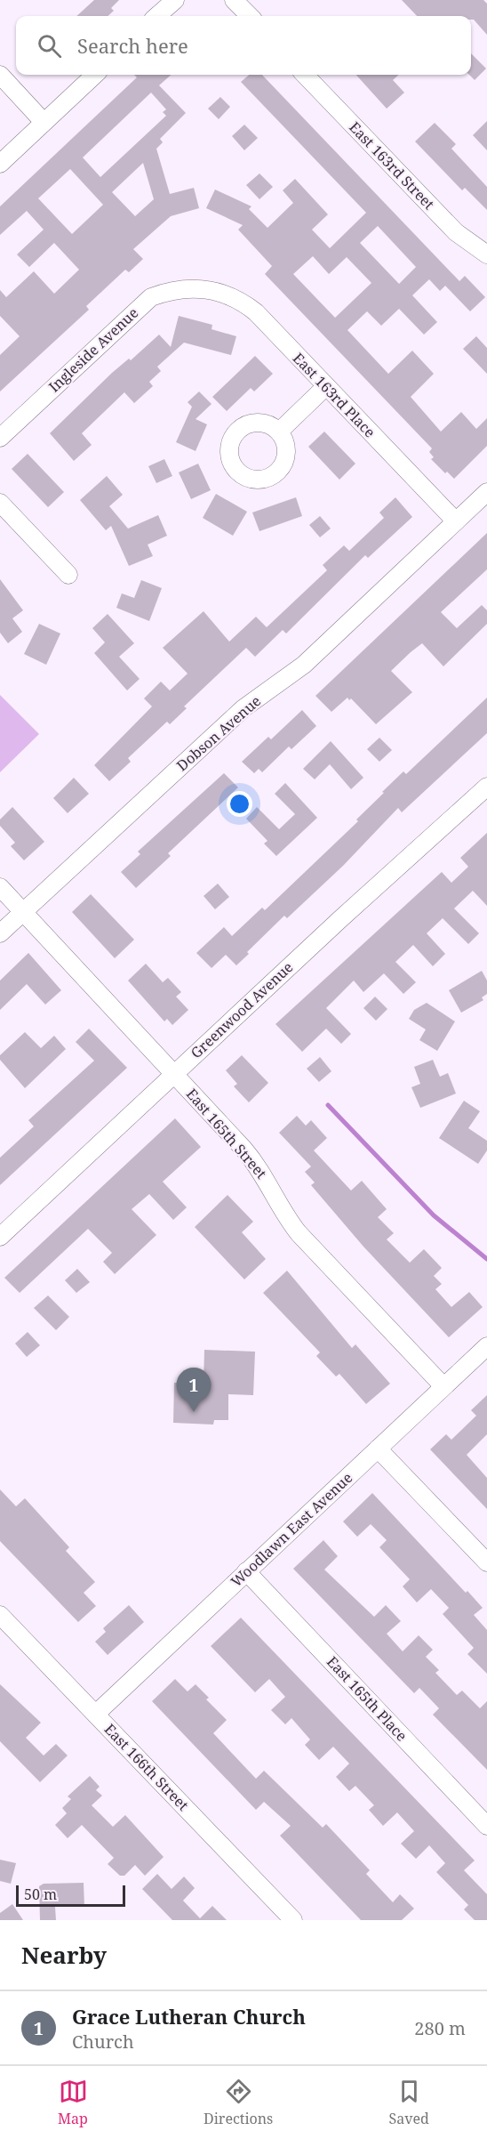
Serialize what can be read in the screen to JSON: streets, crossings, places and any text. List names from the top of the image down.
{
  "streets": {
    "street": [
      "East 163rd Street",
      "Ingleside Avenue",
      "East 163rd Place",
      "Dobson Avenue",
      "Greenwood Avenue",
      "East 165th Street",
      "Woodlawn East Avenue",
      "East 165th Place",
      "East 166th Street"
    ]
  },
  "crossings": [
    ["Ingleside Avenue", "East 163rd Place"],
    ["East 163rd Place", "Dobson Avenue"],
    ["Dobson Avenue", "East 165th Street"],
    ["Greenwood Avenue", "East 165th Street"],
    ["East 165th Street", "Woodlawn East Avenue"],
    ["Woodlawn East Avenue", "East 165th Place"],
    ["Woodlawn East Avenue", "East 166th Street"]
  ],
  "scale_bar": "50 m",
  "page": {
    "search": "Search here",
    "pins": "1",
    "scale": "50 m",
    "heading": "Nearby",
    "list": [
      {
        "mark": "1",
        "name": "Grace Lutheran Church",
        "note": "Church",
        "value": "280 m"
      }
    ],
    "nav": ["Map", "Directions", "Saved"]
  }
}
